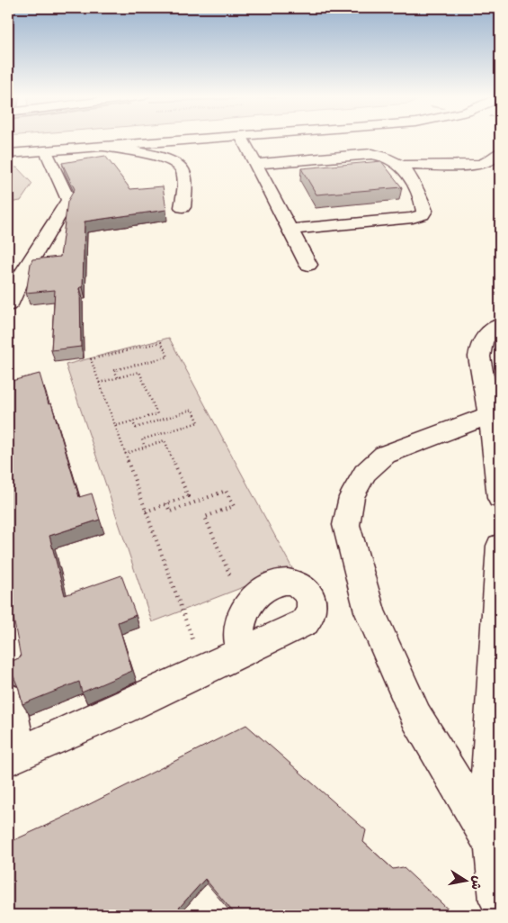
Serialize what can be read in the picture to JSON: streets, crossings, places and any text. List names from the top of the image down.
{
  "north": "right"
}
